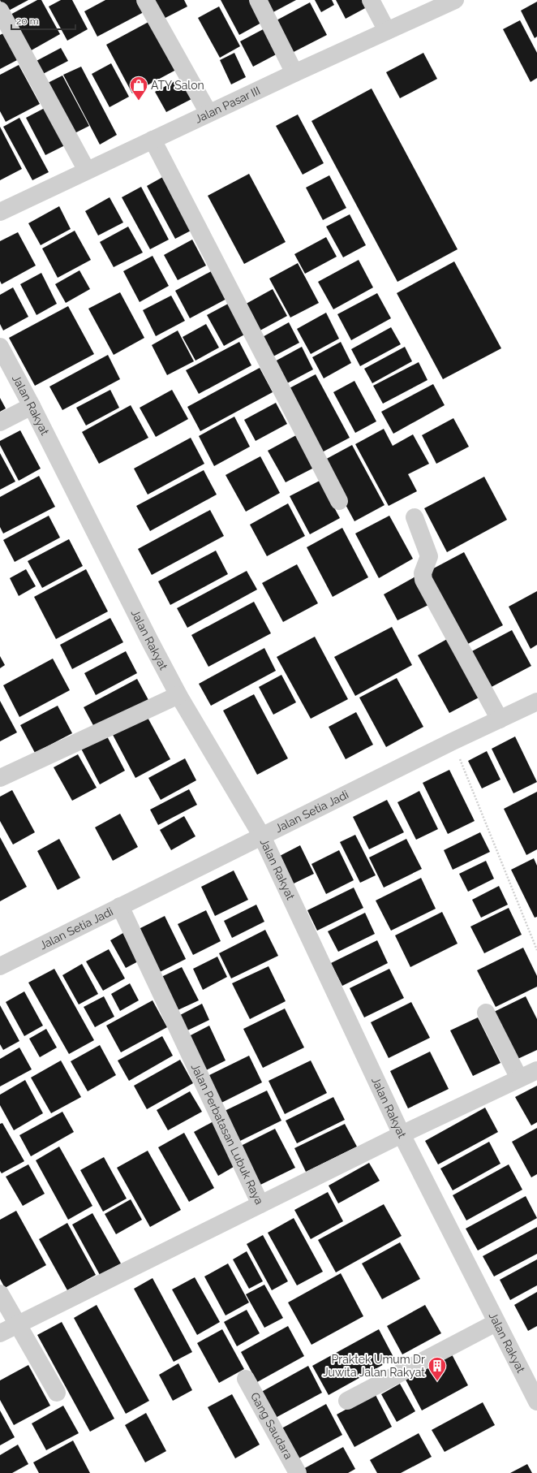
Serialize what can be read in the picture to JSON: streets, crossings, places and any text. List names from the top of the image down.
{
  "streets": {
    "street": [
      "Jalan Pasar III",
      "Jalan Rakyat",
      "Jalan Setia Jadi",
      "Jalan Perbatasan Lubuk Raya",
      "Gang Saudara"
    ]
  },
  "crossings": [
    ["Jalan Rakyat", "Jalan Setia Jadi"],
    ["Jalan Setia Jadi", "Jalan Perbatasan Lubuk Raya"]
  ],
  "places": {
    "shop": ["ATY Salon"],
    "building": ["Praktek Umum Dr Juwita Jalan Rakyat"]
  },
  "scale_bar": "20 m"
}
